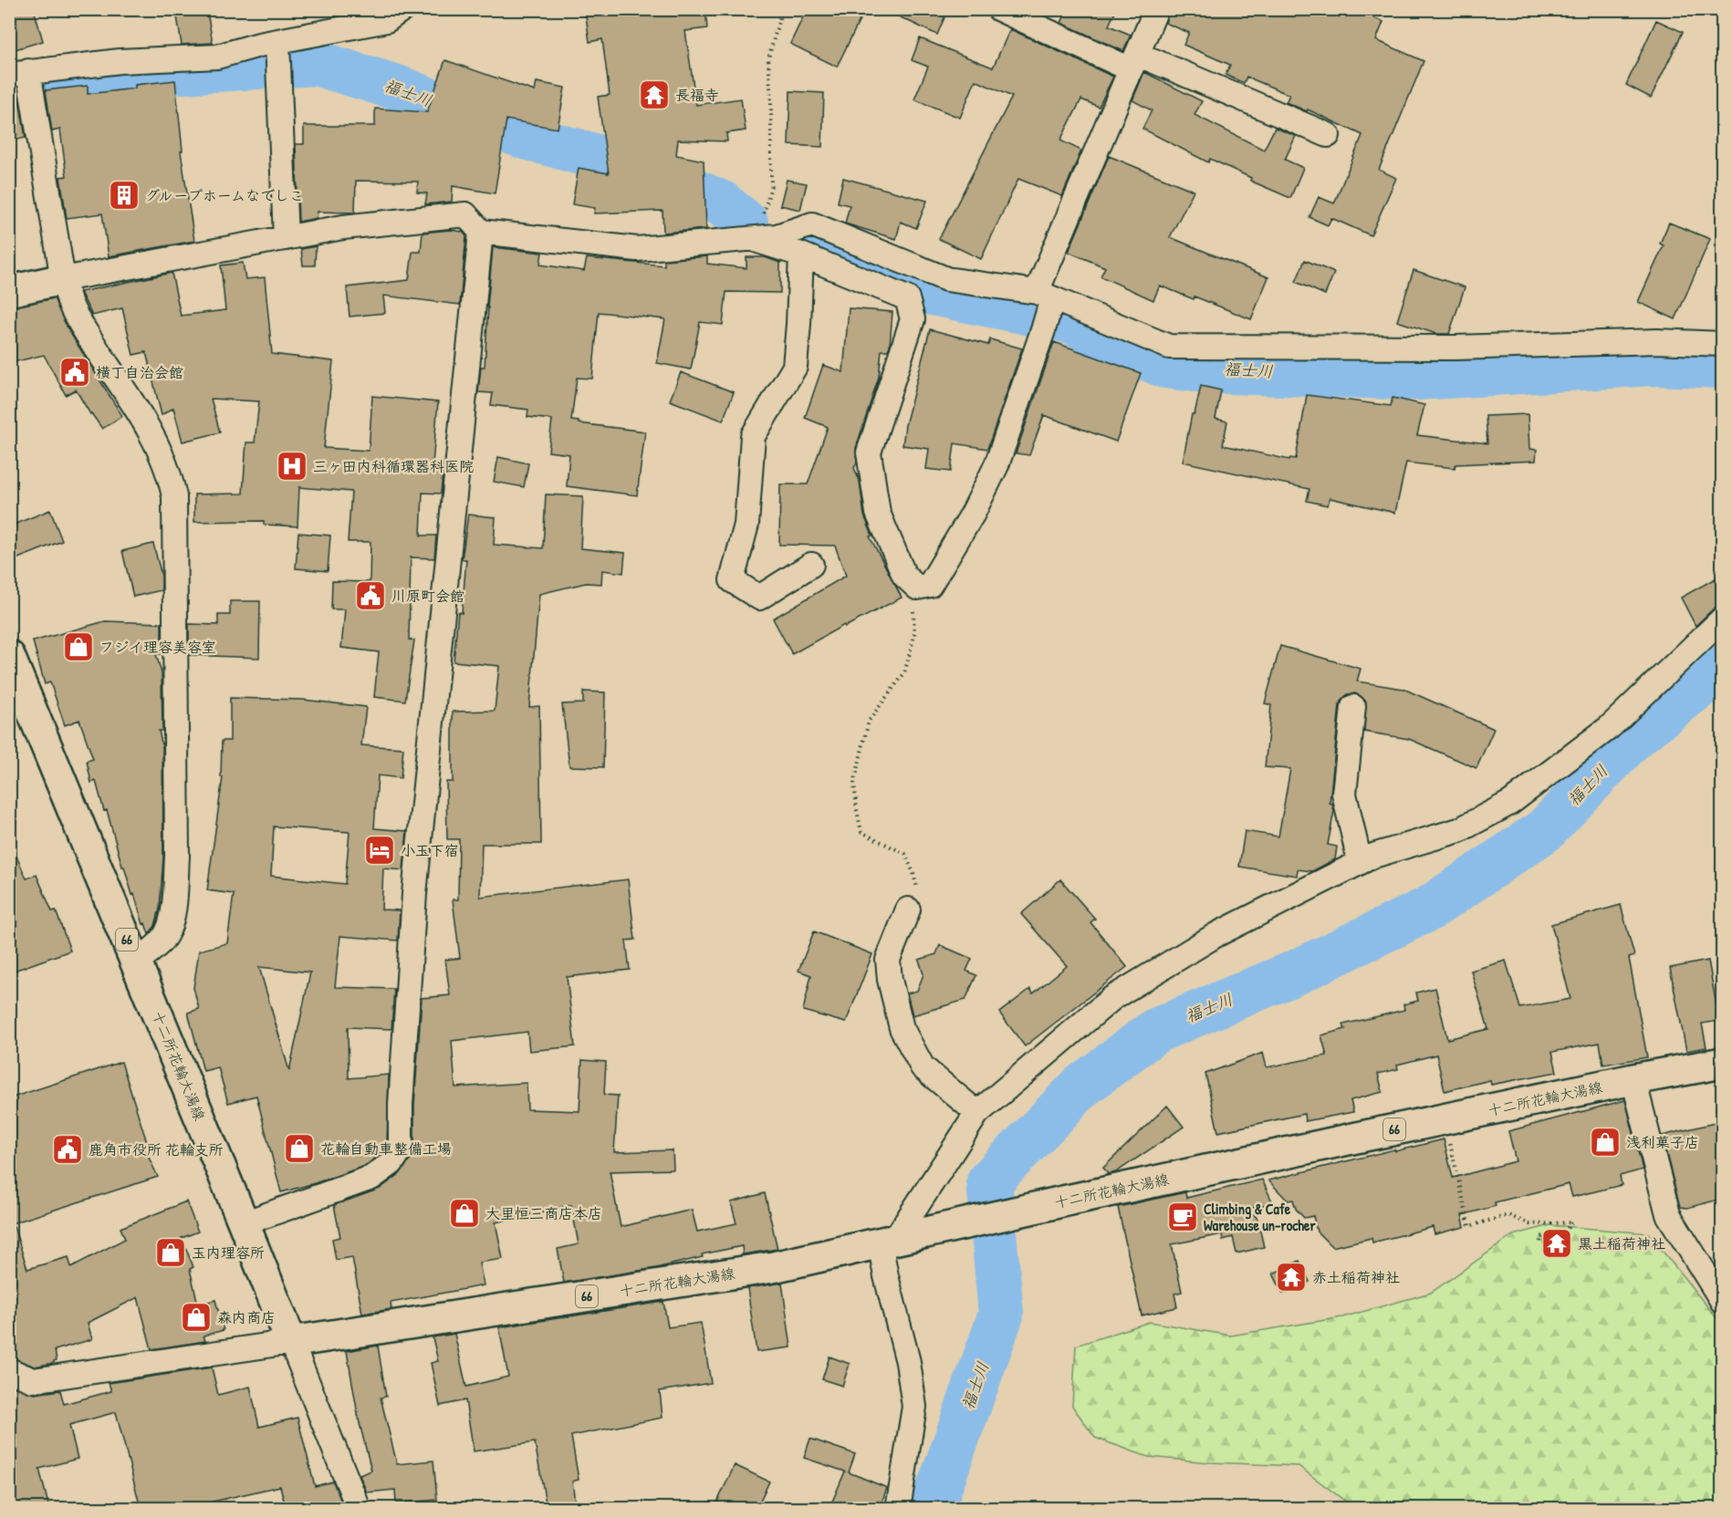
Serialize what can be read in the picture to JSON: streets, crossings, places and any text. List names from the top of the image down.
{
  "streets": {
    "main road": ["66", "十二所花輪大湯線"]
  },
  "water": ["福士川"],
  "places": {
    "temple": ["長福寺", "黒土稲荷神社", "赤土稲荷神社"],
    "building": ["グループホームなでしこ"],
    "public building": ["横丁自治会館", "川原町会館", "鹿角市役所 花輪支所"],
    "hospital": ["三ヶ田内科循環器科医院"],
    "shop": [
      "フジイ理容美容室",
      "浅利菓子店",
      "花輪自動車整備工場",
      "大里恒三商店本店",
      "玉内理容所",
      "森内商店"
    ],
    "hotel": ["小玉下宿"],
    "cafe": ["Climbing & Cafe Warehouse un-rocher"]
  }
}
